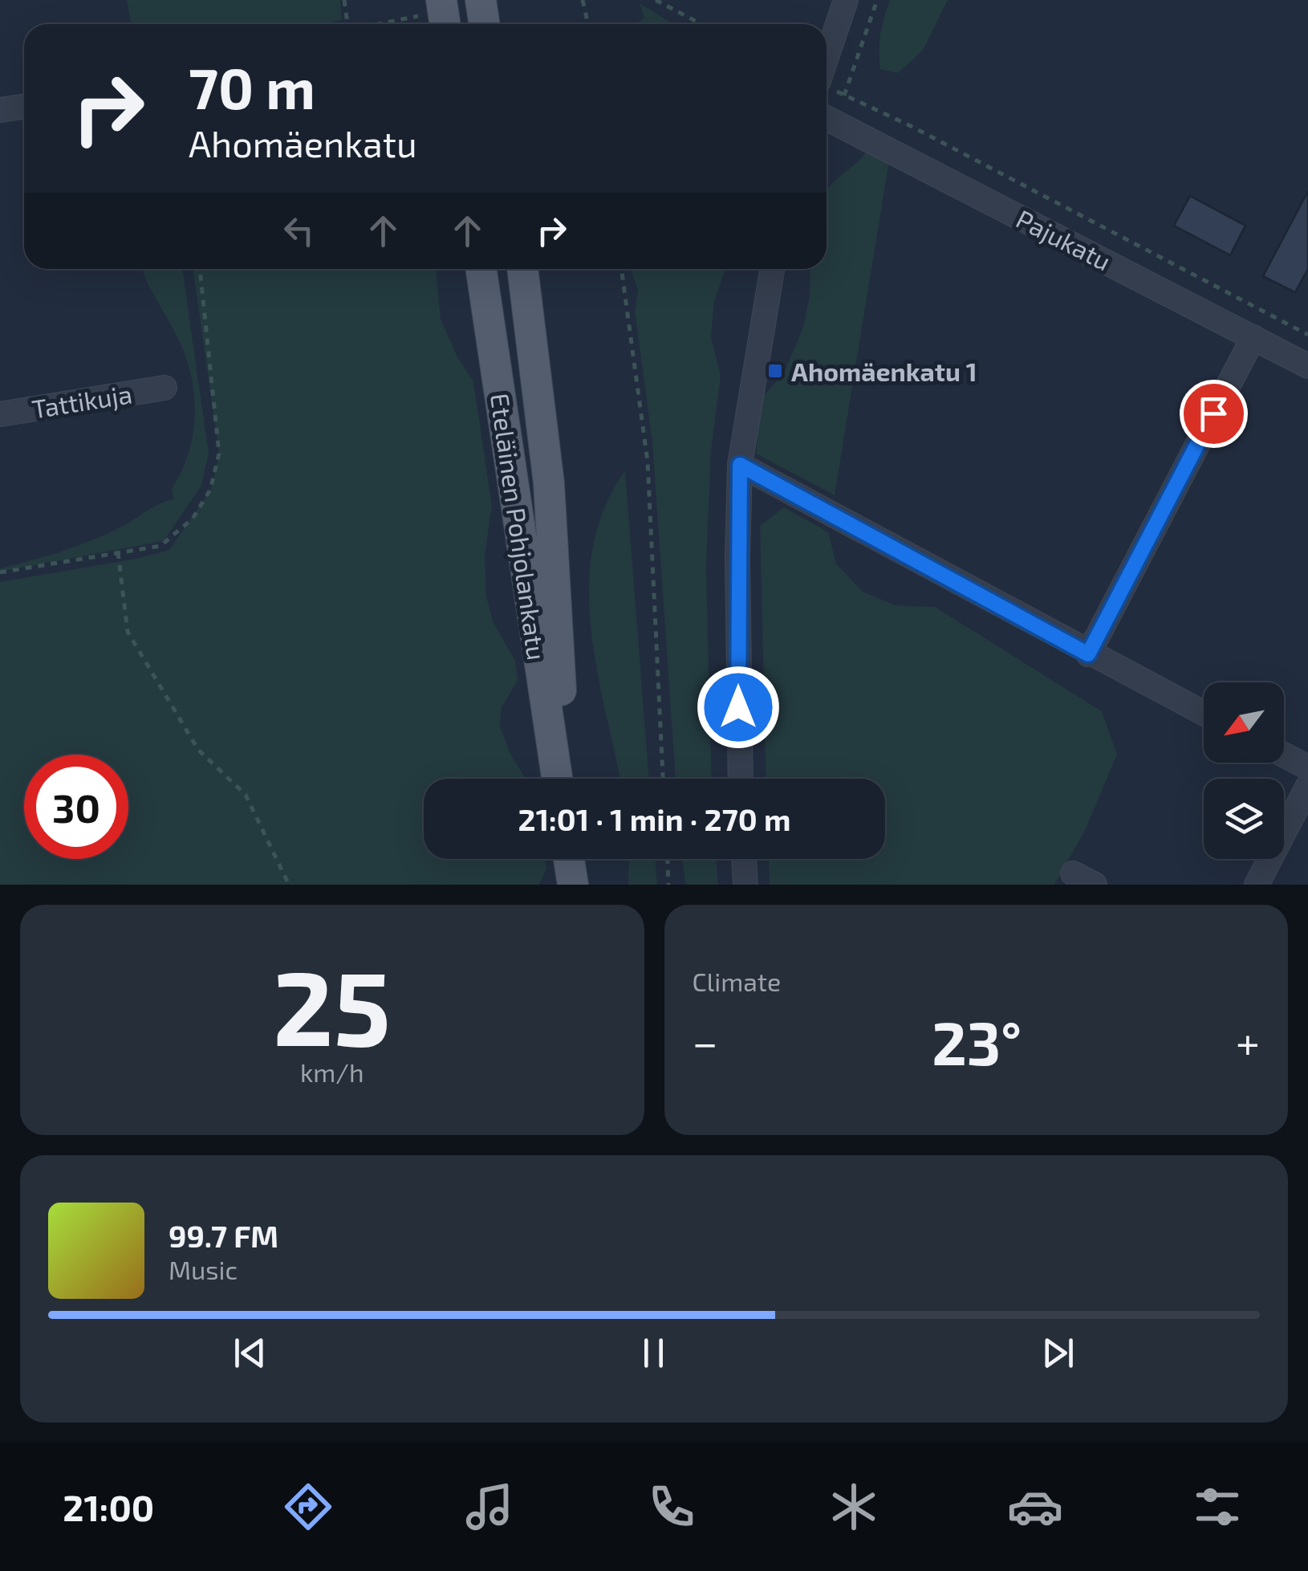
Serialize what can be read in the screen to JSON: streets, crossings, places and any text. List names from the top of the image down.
{
  "streets": {
    "main road": ["Eteläinen Pohjolankatu"],
    "street": ["Pajukatu", "Tattikuja"]
  },
  "places": {
    "transit": ["Ahomäenkatu 1"]
  },
  "north": "bottom left",
  "page": {
    "turn": ["70 m", "Ahomäenkatu"],
    "limit": "30",
    "trip": "21:01 · 1 min · 270 m",
    "tile": [
      ["25", "km/h"],
      "Climate"
    ],
    "heat": ["−", "23°", "+"],
    "song": ["99.7 FM", "Music"],
    "tabs": "21:00"
  }
}
